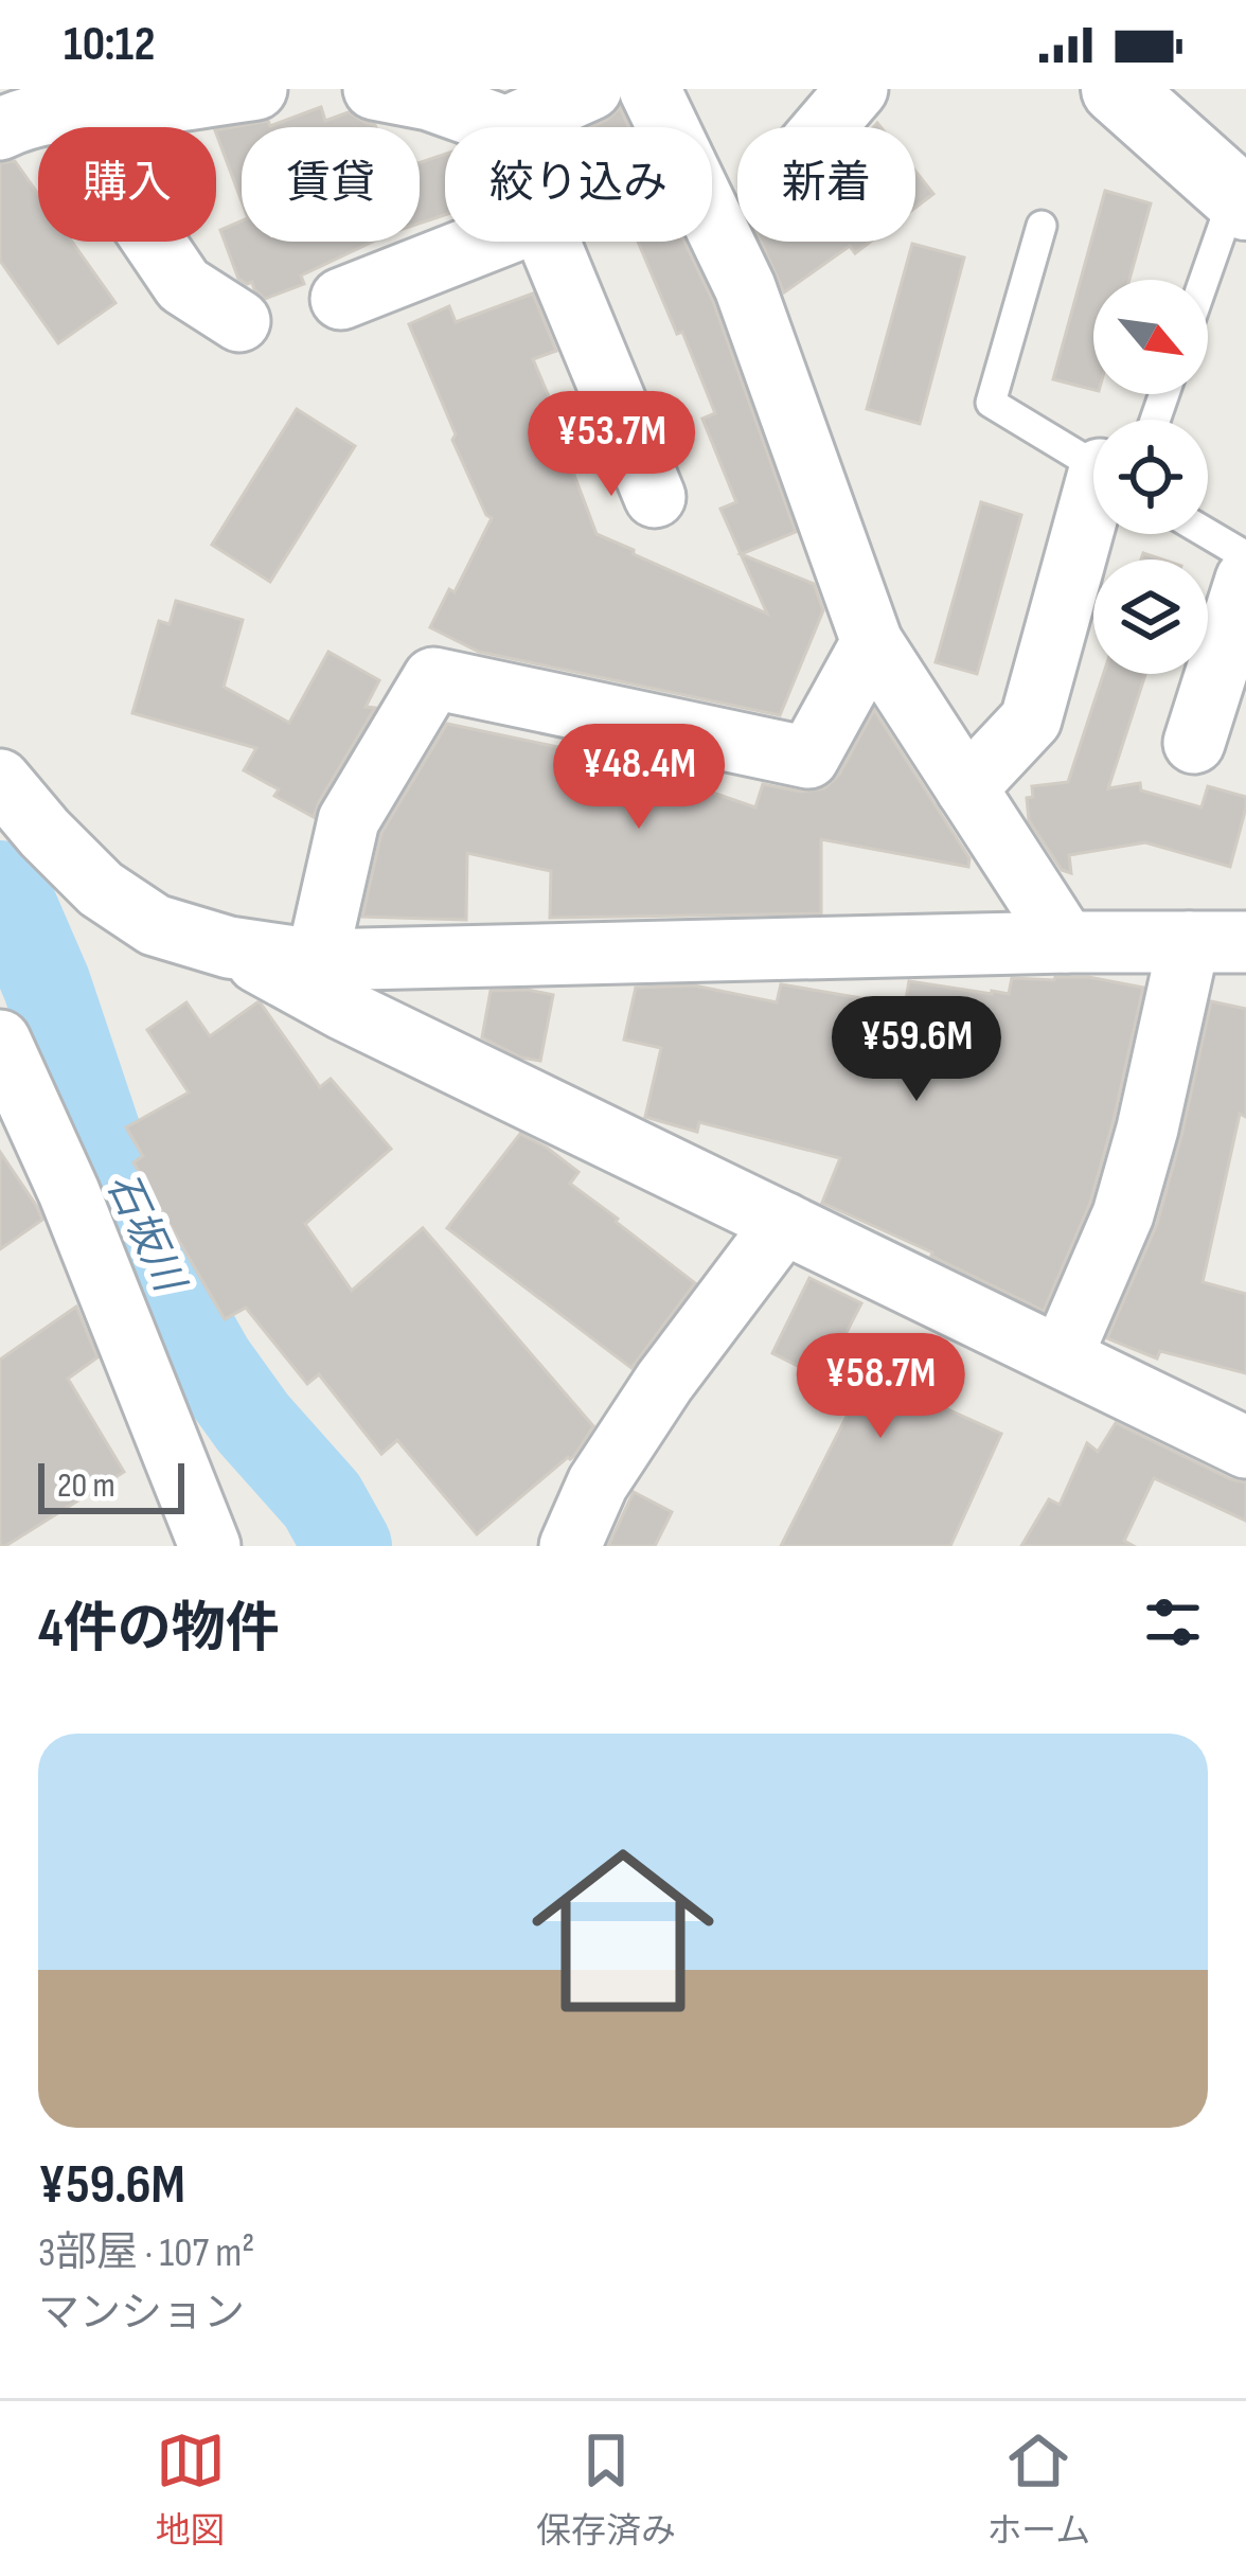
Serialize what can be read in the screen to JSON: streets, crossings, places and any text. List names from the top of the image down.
{
  "water": ["石坂川"],
  "scale_bar": "20 m",
  "north": "bottom right",
  "page": {
    "status": "10:12",
    "chip": [
      "購入",
      "賃貸",
      "絞り込み",
      "新着"
    ],
    "price": [
      "¥53.7M",
      "¥48.4M",
      "¥59.6M",
      "¥58.7M"
    ],
    "scale": "20 m",
    "heading": "4件の物件",
    "list": [
      {
        "name": "¥59.6M",
        "note": "3部屋 · 107 m² · マンション"
      }
    ],
    "tabs": ["地図", "保存済み", "ホーム"]
  }
}
